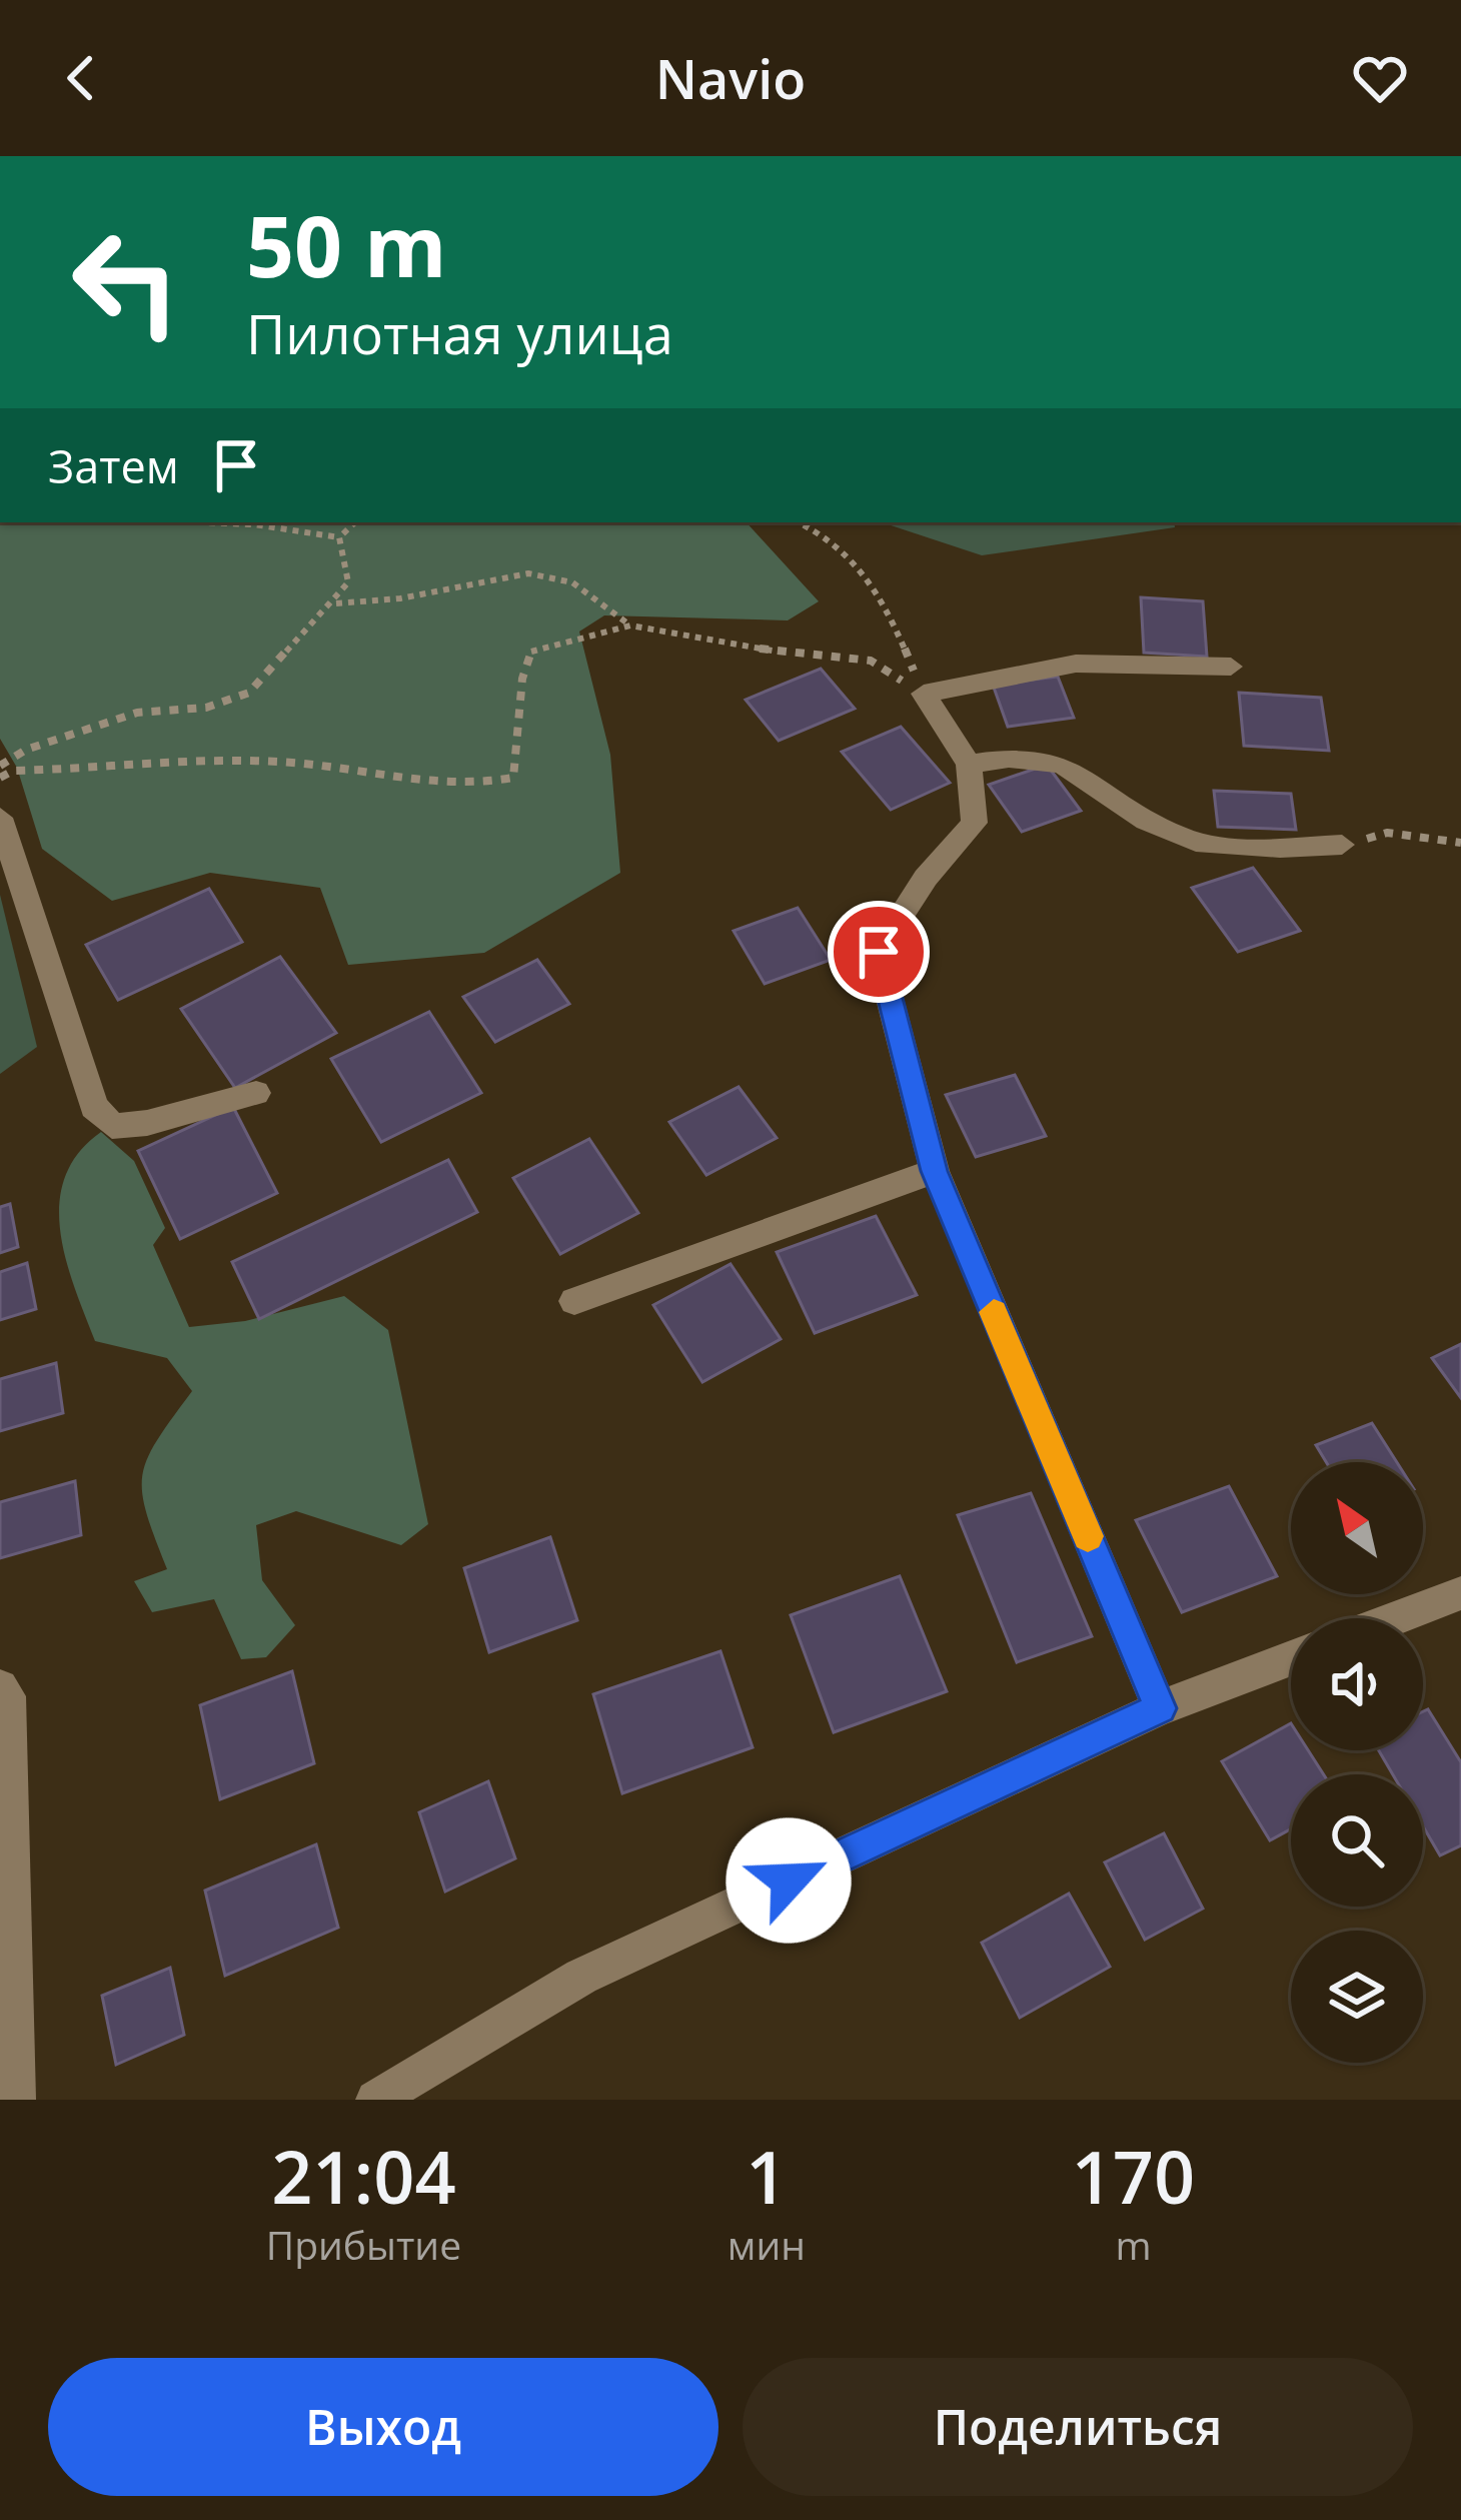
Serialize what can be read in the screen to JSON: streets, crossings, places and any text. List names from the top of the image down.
{
  "north": "top left",
  "page": {
    "header": "Navio",
    "turn": ["50 m", "Пилотная улица"],
    "then": "Затем",
    "eta": [
      "21:04",
      "Прибытие",
      "1",
      "мин",
      "170",
      "m"
    ],
    "buttons": ["Выход", "Поделиться"]
  }
}
